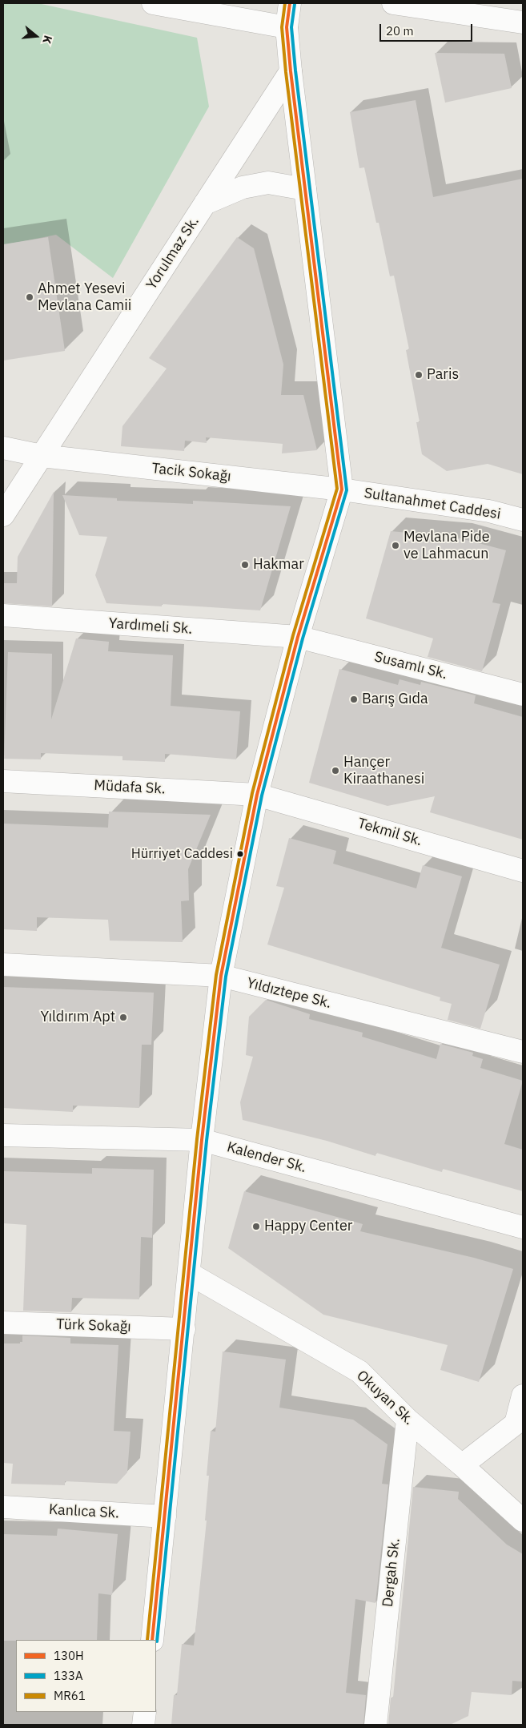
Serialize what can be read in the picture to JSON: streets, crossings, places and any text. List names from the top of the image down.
{
  "streets": {
    "street": [
      "Yorulmaz Sk.",
      "Tacik Sokağı",
      "Sultanahmet Caddesi",
      "Yardımeli Sk.",
      "Susamlı Sk.",
      "Müdafa Sk.",
      "Tekmil Sk.",
      "Yıldıztepe Sk.",
      "Kalender Sk.",
      "Türk Sokağı",
      "Okuyan Sk.",
      "Kanlıca Sk.",
      "Dergah Sk."
    ]
  },
  "crossings": [
    ["Yorulmaz Sk.", "Tacik Sokağı"],
    ["Tacik Sokağı", "Sultanahmet Caddesi"],
    ["Yardımeli Sk.", "Susamlı Sk."],
    ["Müdafa Sk.", "Tekmil Sk."],
    ["Okuyan Sk.", "Dergah Sk."]
  ],
  "places": [
    "Ahmet Yesevi Mevlana Camii",
    "Paris",
    "Mevlana Pide ve Lahmacun",
    "Hakmar",
    "Barış Gıda",
    "Hançer Kiraathanesi",
    "Hürriyet Caddesi",
    "Yıldırım Apt",
    "Happy Center"
  ],
  "lines": ["transit line 130H", "transit line MR61", "transit line 133A"],
  "legend": ["130H", "133A", "MR61"],
  "scale_bar": "20 m",
  "north": "right"
}
